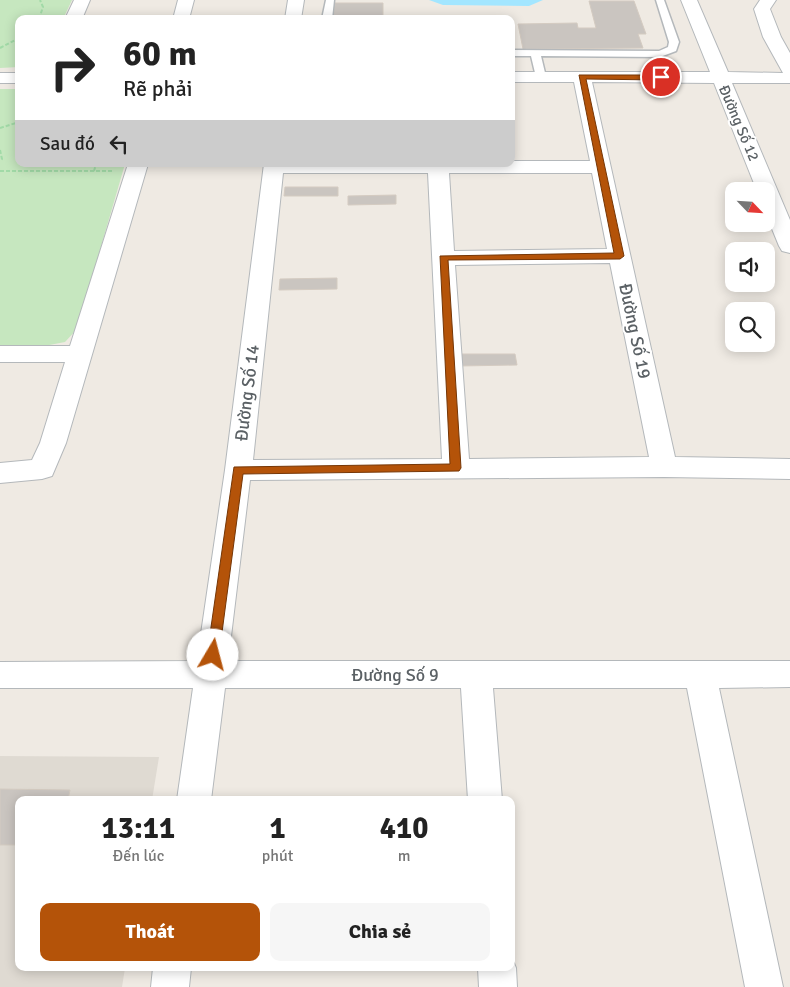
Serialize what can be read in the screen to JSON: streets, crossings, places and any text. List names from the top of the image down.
{
  "streets": {
    "street": [
      "Đường Số 12",
      "Đường Số 19",
      "Đường Số 14",
      "Đường Số 9"
    ]
  },
  "crossings": [
    ["Đường Số 14", "Đường Số 9"]
  ],
  "north": "bottom right",
  "page": {
    "turn": ["60 m", "Rẽ phải"],
    "then": "Sau đó",
    "eta": [
      "13:11",
      "Đến lúc",
      "1",
      "phút",
      "410",
      "m"
    ],
    "buttons": ["Thoát", "Chia sẻ"]
  }
}
